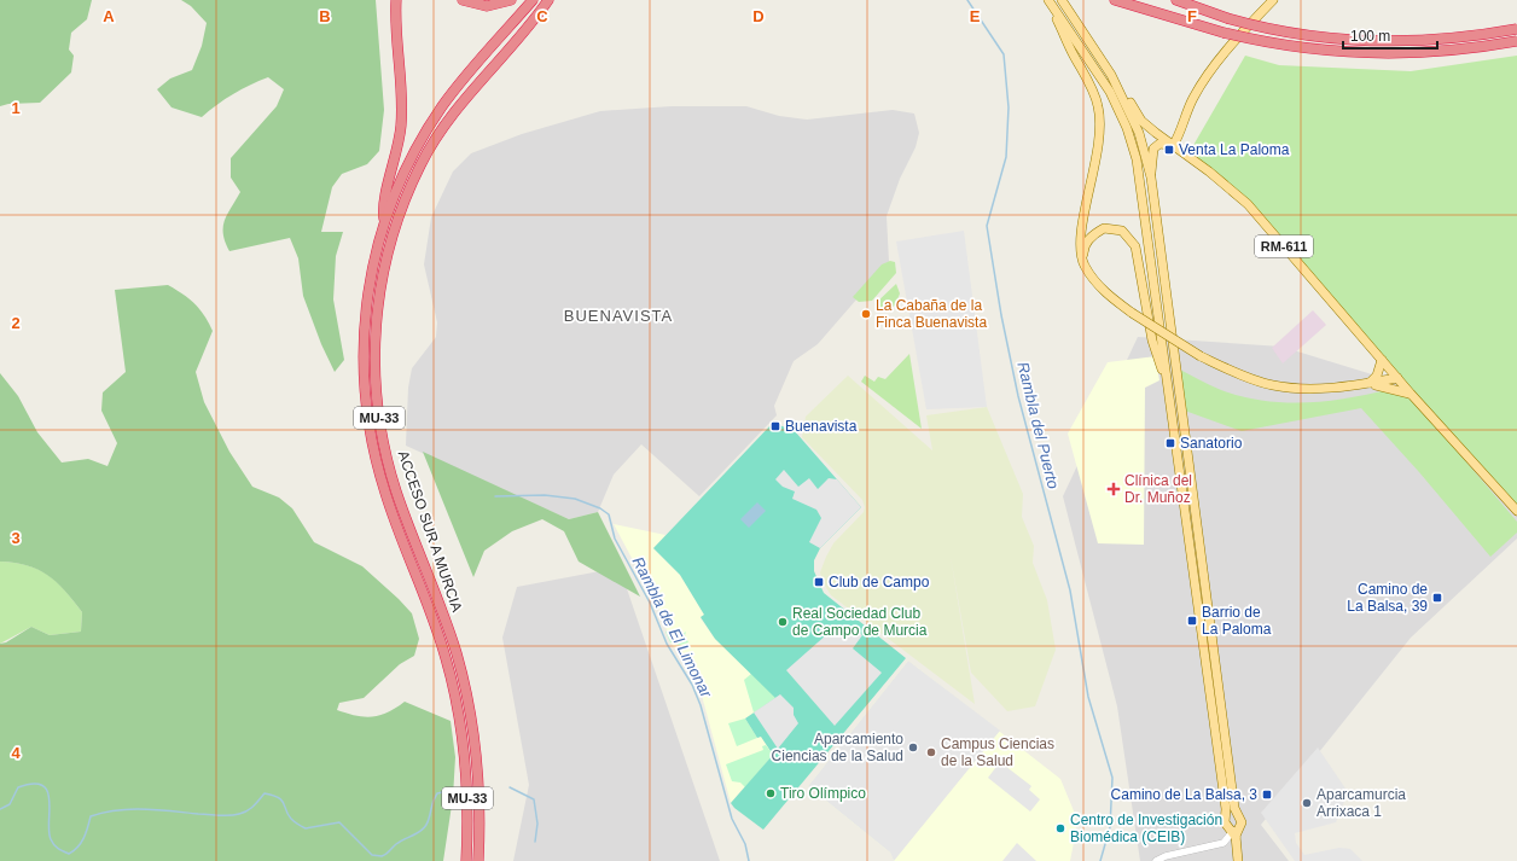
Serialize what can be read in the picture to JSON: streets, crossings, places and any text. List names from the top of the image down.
{
  "streets": {
    "highway": ["MU-33", "ACCESO SUR A MURCIA"],
    "main road": ["RM-611"]
  },
  "districts": ["BUENAVISTA"],
  "water": ["Rambla del Puerto", "Rambla de El Limonar"],
  "places": {
    "transit": [
      "Venta La Paloma",
      "Buenavista",
      "Sanatorio",
      "Club de Campo",
      "Camino de La Balsa, 39",
      "Barrio de La Paloma",
      "Camino de La Balsa, 3"
    ],
    "other": [
      "La Cabaña de la Finca Buenavista",
      "Real Sociedad Club de Campo de Murcia",
      "Aparcamiento Ciencias de la Salud",
      "Campus Ciencias de la Salud",
      "Tiro Olímpico",
      "Aparcamurcia Arrixaca 1",
      "Centro de Investigación Biomédica (CEIB)"
    ],
    "health": ["Clínica del Dr. Muñoz"]
  },
  "scale_bar": "100 m",
  "grid": {
    "columns": [
      "A",
      "B",
      "C",
      "D",
      "E",
      "F"
    ],
    "rows": [
      "1",
      "2",
      "3",
      "4"
    ]
  }
}
